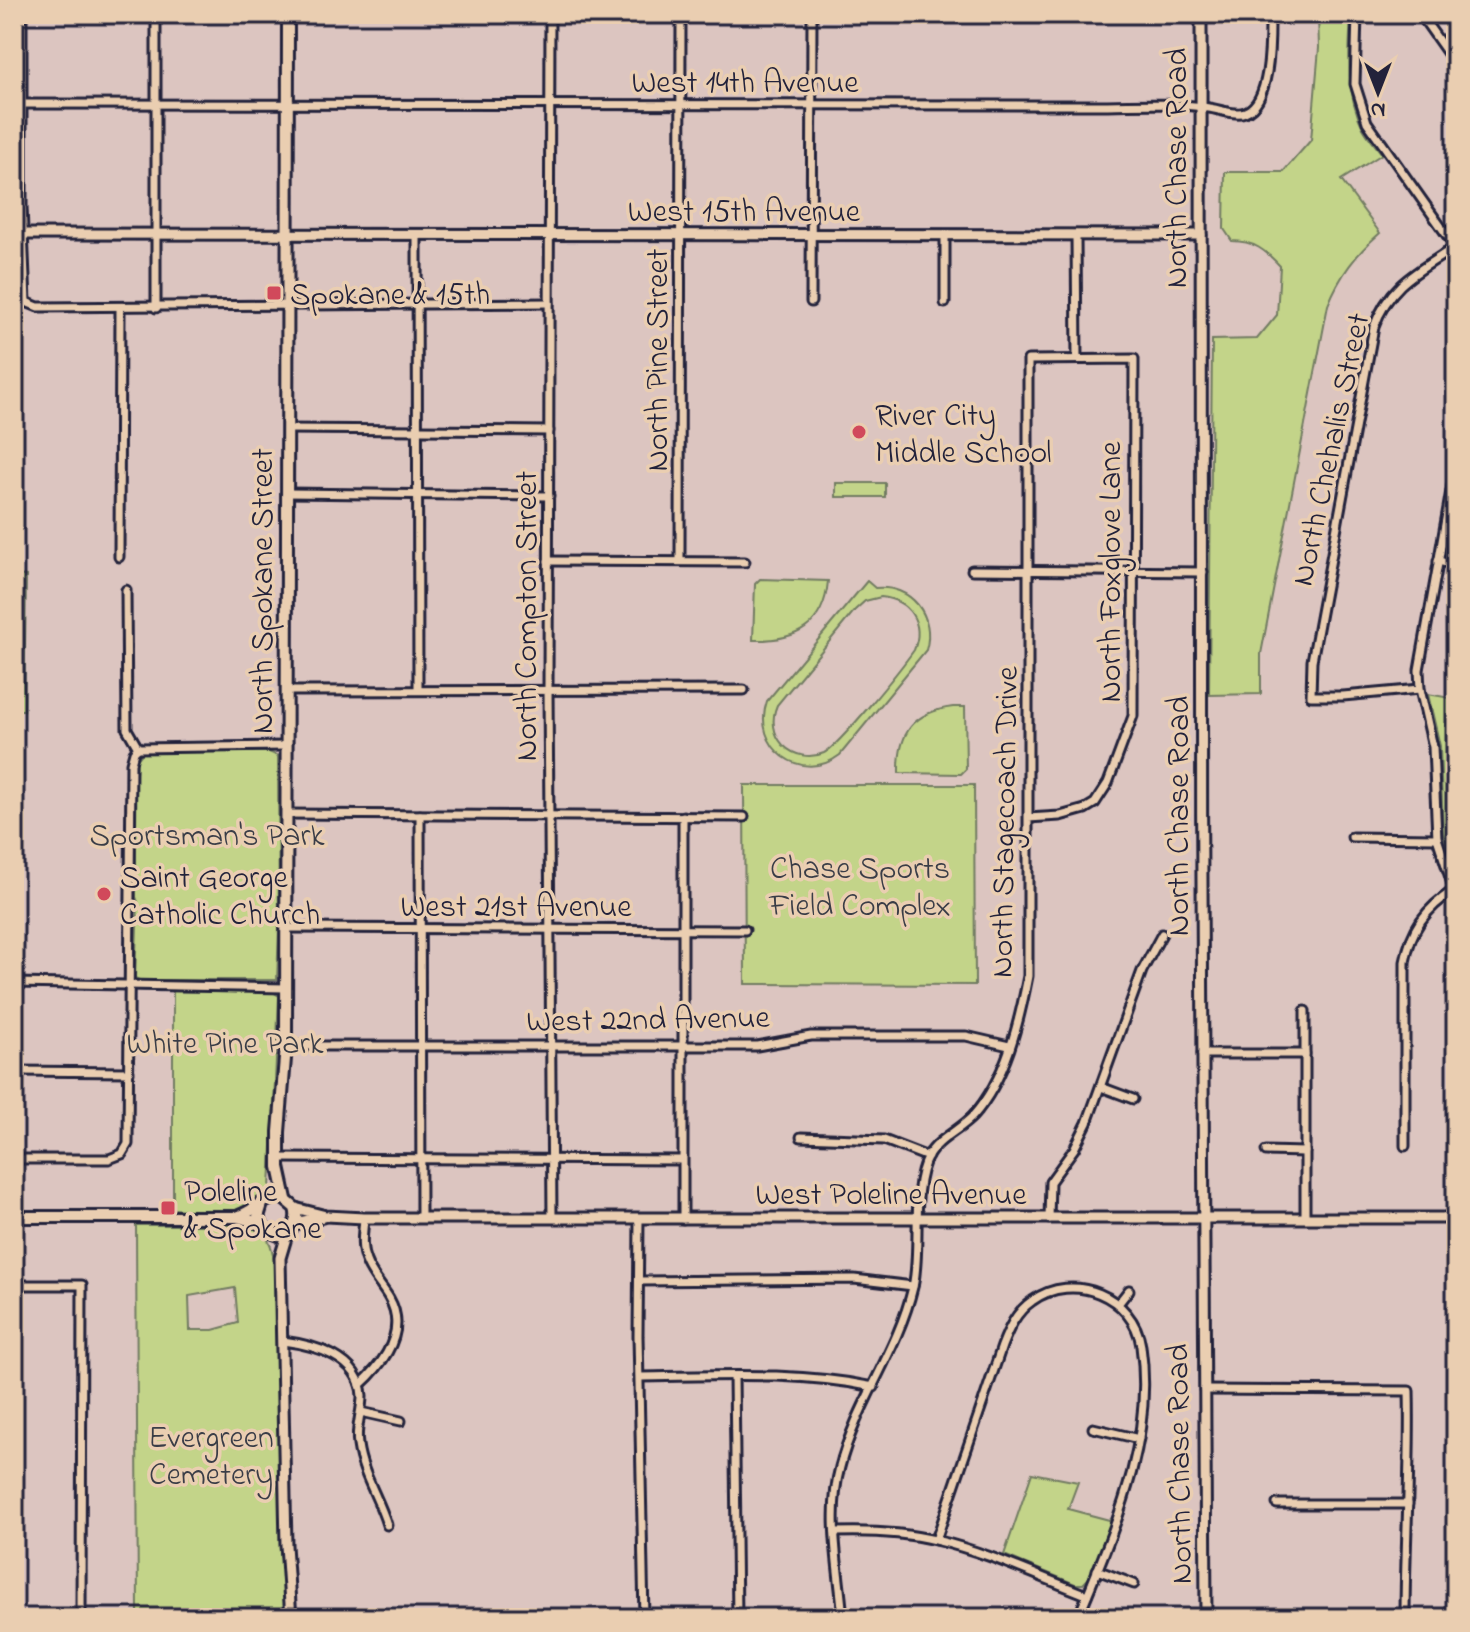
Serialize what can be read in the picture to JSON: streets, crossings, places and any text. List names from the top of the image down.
{
  "streets": {
    "main road": ["North Spokane Street"],
    "street": [
      "West 14th Avenue",
      "North Chase Road",
      "West 15th Avenue",
      "North Pine Street",
      "North Chehalis Street",
      "North Foxglove Lane",
      "North Compton Street",
      "North Stagecoach Drive",
      "West 21st Avenue",
      "West 22nd Avenue",
      "West Poleline Avenue"
    ]
  },
  "crossings": [
    ["West 14th Avenue", "North Chase Road"],
    ["West 14th Avenue", "North Pine Street"],
    ["West 14th Avenue", "North Spokane Street"],
    ["West 14th Avenue", "North Compton Street"],
    ["North Chase Road", "West 15th Avenue"],
    ["North Chase Road", "West Poleline Avenue"],
    ["West 15th Avenue", "North Pine Street"],
    ["West 15th Avenue", "North Spokane Street"],
    ["West 15th Avenue", "North Compton Street"],
    ["North Foxglove Lane", "North Stagecoach Drive"],
    ["North Spokane Street", "West 21st Avenue"],
    ["North Spokane Street", "West 22nd Avenue"],
    ["North Spokane Street", "West Poleline Avenue"],
    ["North Compton Street", "West 21st Avenue"],
    ["North Compton Street", "West 22nd Avenue"],
    ["North Compton Street", "West Poleline Avenue"],
    ["North Stagecoach Drive", "West 22nd Avenue"]
  ],
  "parks": [
    "Sportsman's Park",
    "Chase Sports Field Complex",
    "White Pine Park",
    "Evergreen Cemetery"
  ],
  "places": {
    "transit": ["Spokane & 15th", "Poleline & Spokane"],
    "other": ["River City Middle School", "Saint George Catholic Church"]
  },
  "north": "bottom"
}
